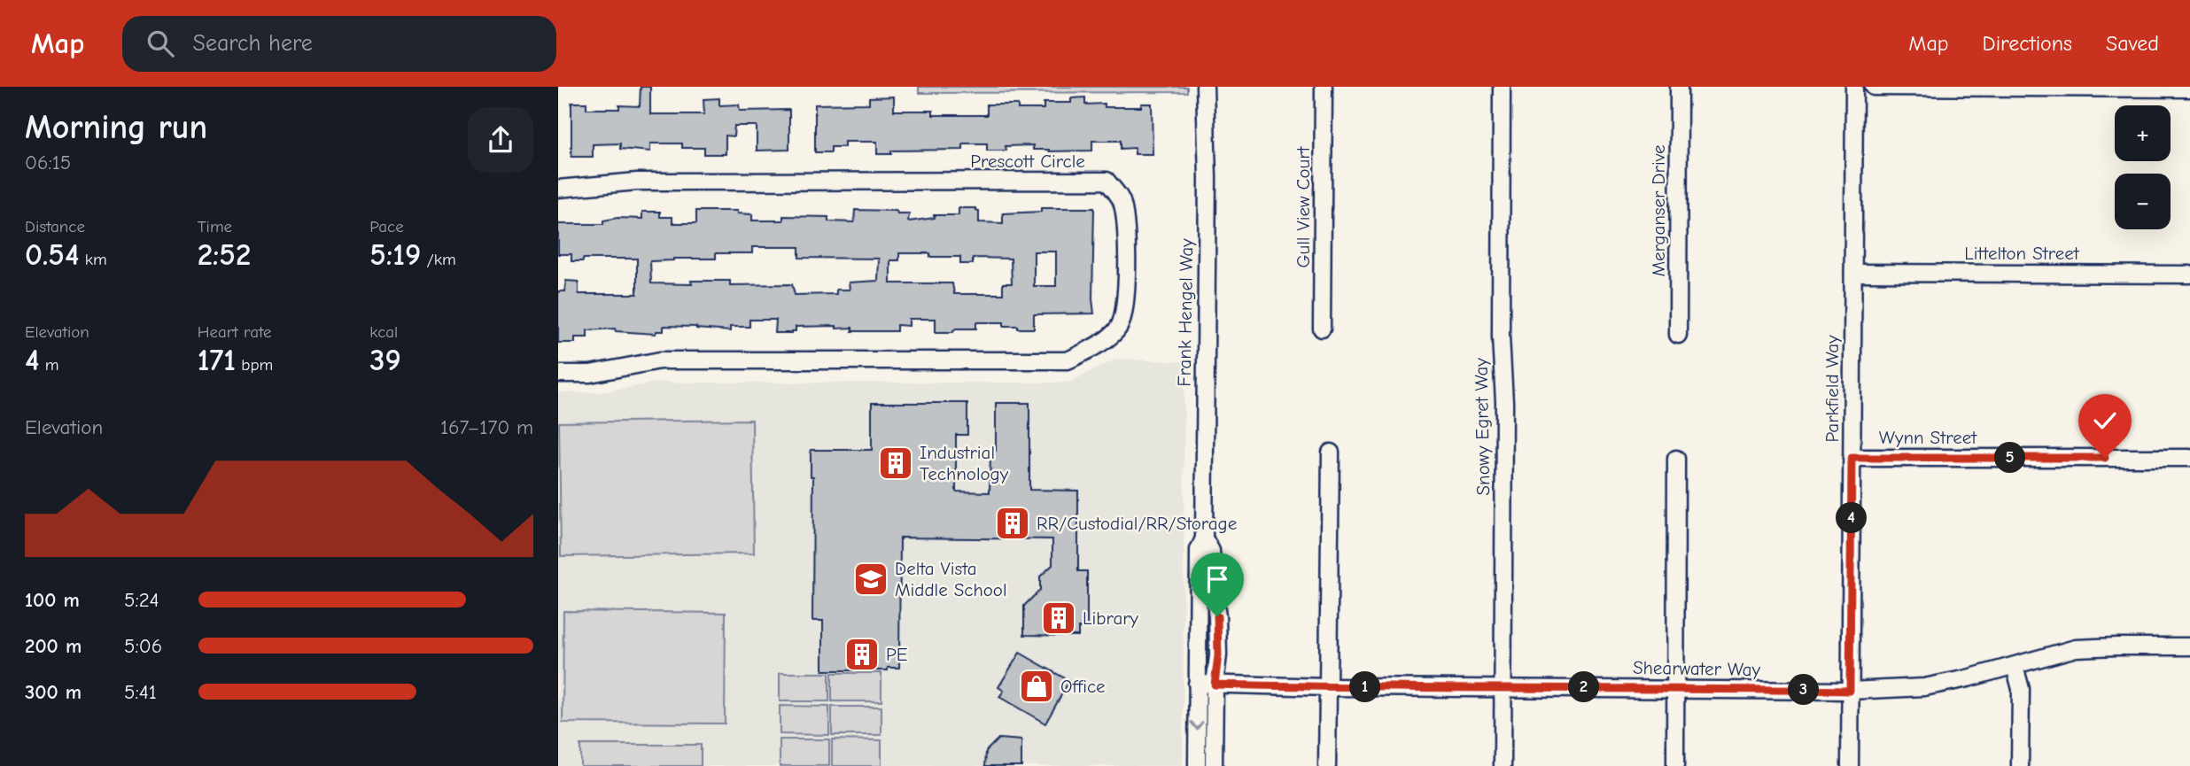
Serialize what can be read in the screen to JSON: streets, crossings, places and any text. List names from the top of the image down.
{
  "streets": {
    "street": [
      "Prescott Circle",
      "Gull View Court",
      "Merganser Drive",
      "Littelton Street",
      "Frank Hengel Way",
      "Parkfield Way",
      "Snowy Egret Way",
      "Wynn Street",
      "Shearwater Way"
    ]
  },
  "crossings": [
    ["Littelton Street", "Parkfield Way"],
    ["Frank Hengel Way", "Shearwater Way"],
    ["Parkfield Way", "Wynn Street"],
    ["Parkfield Way", "Shearwater Way"],
    ["Snowy Egret Way", "Shearwater Way"]
  ],
  "places": {
    "building": [
      "Industrial Technology",
      "RR/Custodial/RR/Storage",
      "Library",
      "PE"
    ],
    "school or university": ["Delta Vista Middle School"],
    "shop": ["Office"]
  },
  "page": {
    "header": "Map",
    "search": "Search here",
    "nav": ["Map", "Directions", "Saved"],
    "heading": ["Morning run", "06:15"],
    "map_buttons": ["+", "−"],
    "stats": [
      ["Distance", "0.54 km"],
      ["Time", "2:52"],
      ["Pace", "5:19 /km"],
      ["Elevation", "4 m"],
      ["Heart rate", "171 bpm"],
      ["kcal", "39"]
    ],
    "chart": ["Elevation", "167–170 m"],
    "pins": [
      "5",
      "4",
      "1",
      "2",
      "3"
    ],
    "list": [
      {
        "name": "100 m",
        "note": "5:24"
      },
      {
        "name": "200 m",
        "note": "5:06"
      },
      {
        "name": "300 m",
        "note": "5:41"
      }
    ]
  }
}
